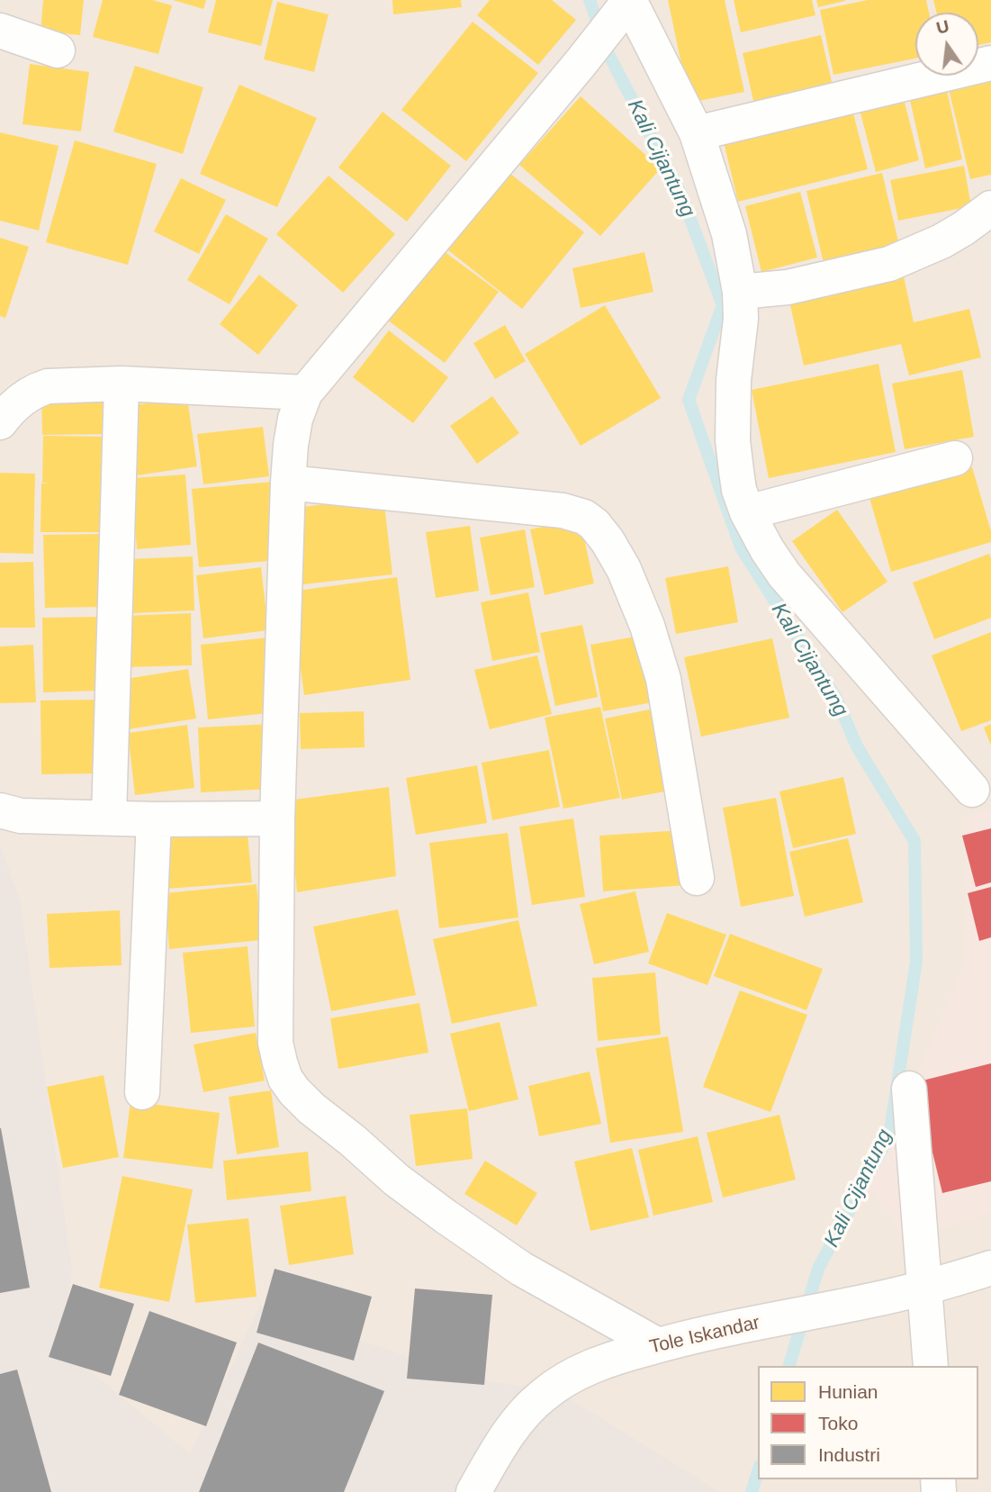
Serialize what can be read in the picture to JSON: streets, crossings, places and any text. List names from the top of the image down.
{
  "streets": {
    "street": ["Tole Iskandar"]
  },
  "water": ["Kali Cijantung"],
  "legend": ["Hunian", "Toko", "Industri"],
  "north": "top"
}
